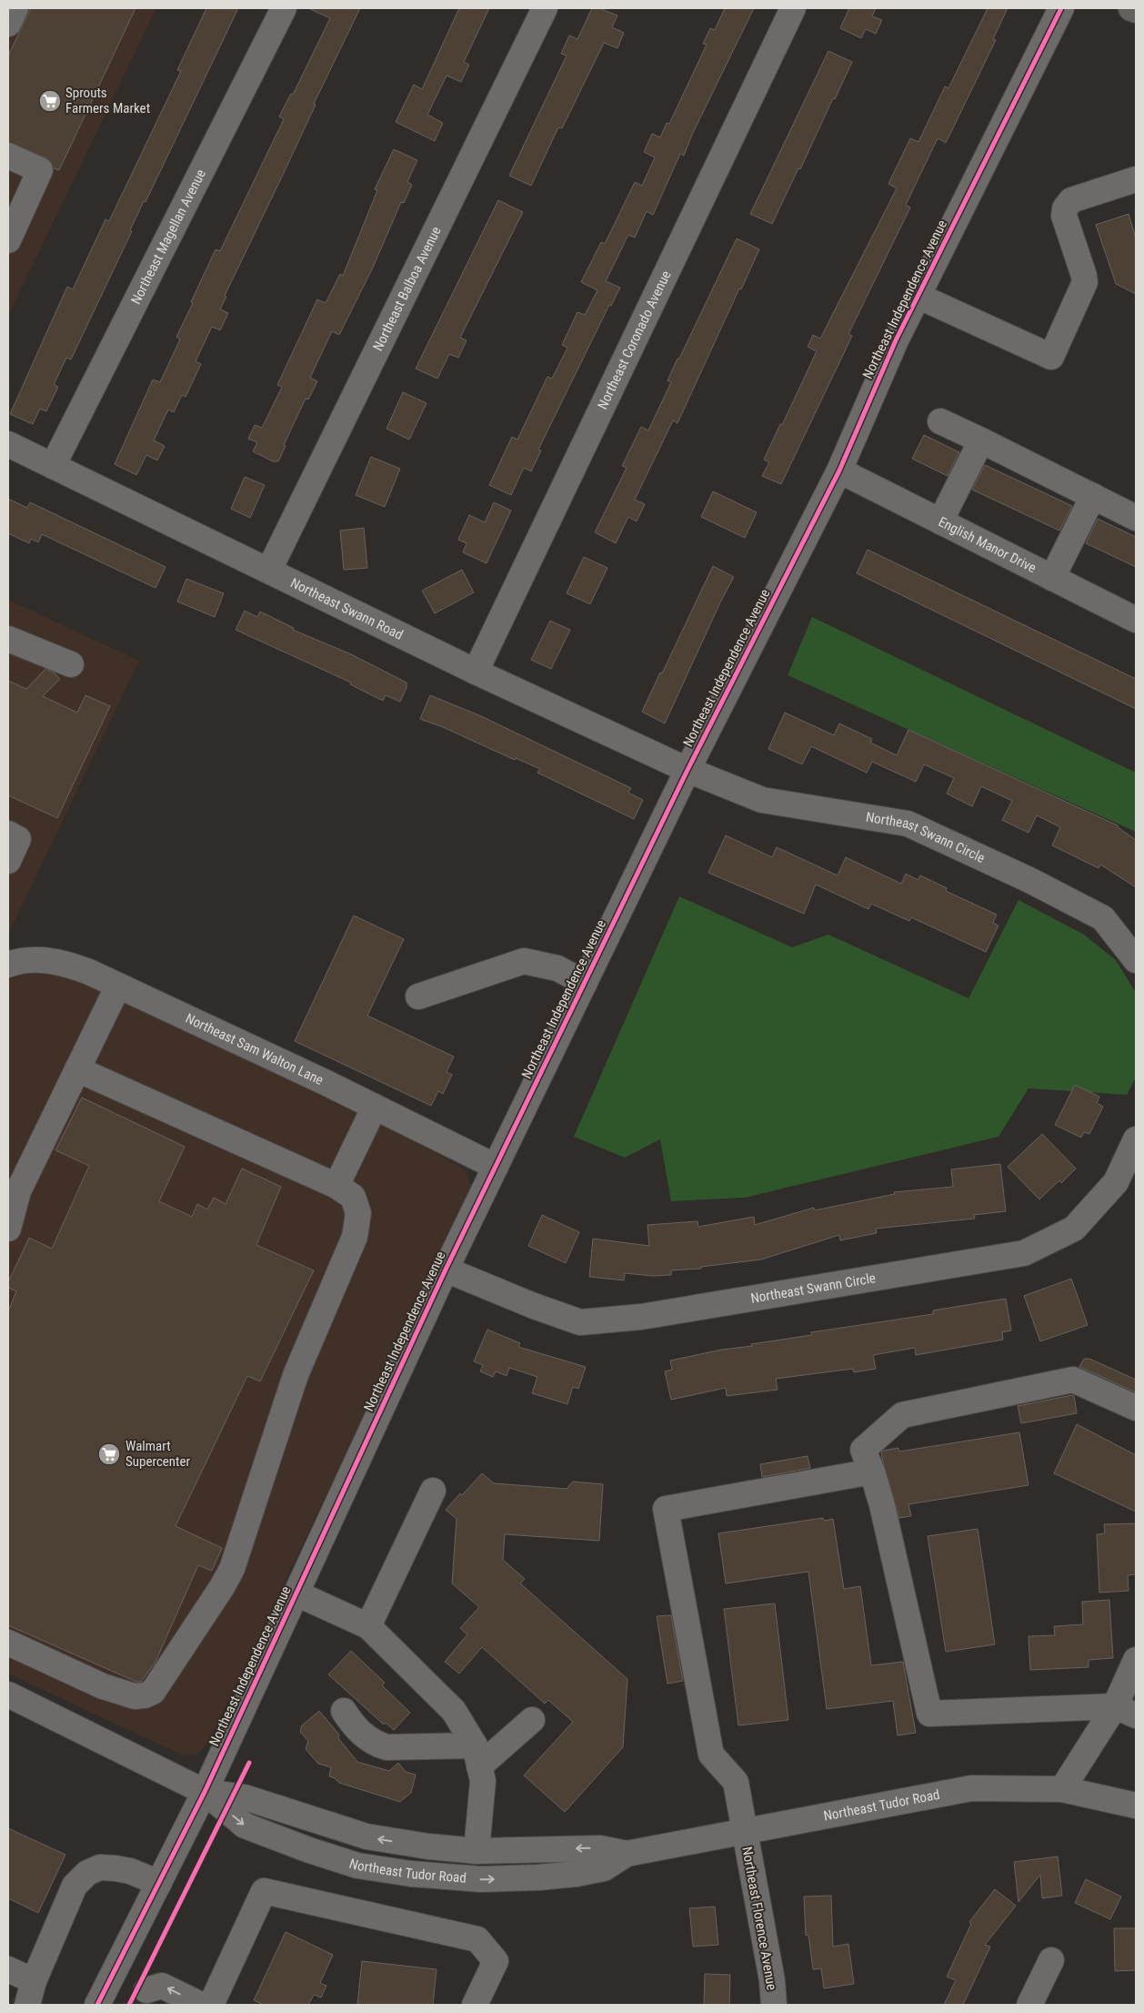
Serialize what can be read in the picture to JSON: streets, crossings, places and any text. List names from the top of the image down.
{
  "streets": {
    "street": [
      "Northeast Magellan Avenue",
      "Northeast Balboa Avenue",
      "Northeast Independence Avenue",
      "Northeast Coronado Avenue",
      "English Manor Drive",
      "Northeast Swann Road",
      "Northeast Swann Circle",
      "Northeast Sam Walton Lane",
      "Northeast Tudor Road",
      "Northeast Florence Avenue"
    ]
  },
  "crossings": [
    ["Northeast Magellan Avenue", "Northeast Swann Road"],
    ["Northeast Balboa Avenue", "Northeast Swann Road"],
    ["Northeast Independence Avenue", "English Manor Drive"],
    ["Northeast Independence Avenue", "Northeast Swann Road"],
    ["Northeast Independence Avenue", "Northeast Swann Circle"],
    ["Northeast Independence Avenue", "Northeast Sam Walton Lane"],
    ["Northeast Independence Avenue", "Northeast Tudor Road"],
    ["Northeast Coronado Avenue", "Northeast Swann Road"],
    ["Northeast Swann Road", "Northeast Swann Circle"],
    ["Northeast Tudor Road", "Northeast Florence Avenue"]
  ],
  "places": {
    "supermarket": ["Sprouts Farmers Market", "Walmart Supercenter"]
  }
}
